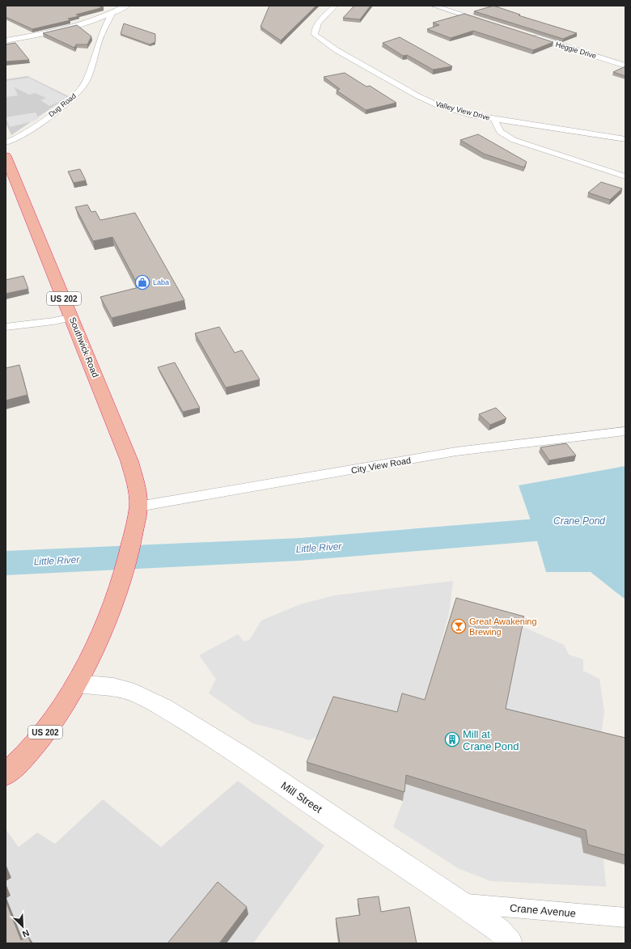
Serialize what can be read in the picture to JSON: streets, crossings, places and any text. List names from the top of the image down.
{
  "streets": {
    "highway": ["US 202", "Southwick Road"],
    "street": [
      "Heggie Drive",
      "Dug Road",
      "Valley View Drive",
      "City View Road",
      "Mill Street",
      "Crane Avenue"
    ]
  },
  "crossings": [
    ["US 202", "Southwick Road"],
    ["US 202", "City View Road"],
    ["US 202", "Mill Street"],
    ["Southwick Road", "City View Road"],
    ["Mill Street", "Crane Avenue"]
  ],
  "water": ["Crane Pond", "Little River"],
  "places": {
    "shop": ["Laba"],
    "bar": ["Great Awakening Brewing"],
    "building": ["Mill at Crane Pond"]
  },
  "north": "bottom right"
}
